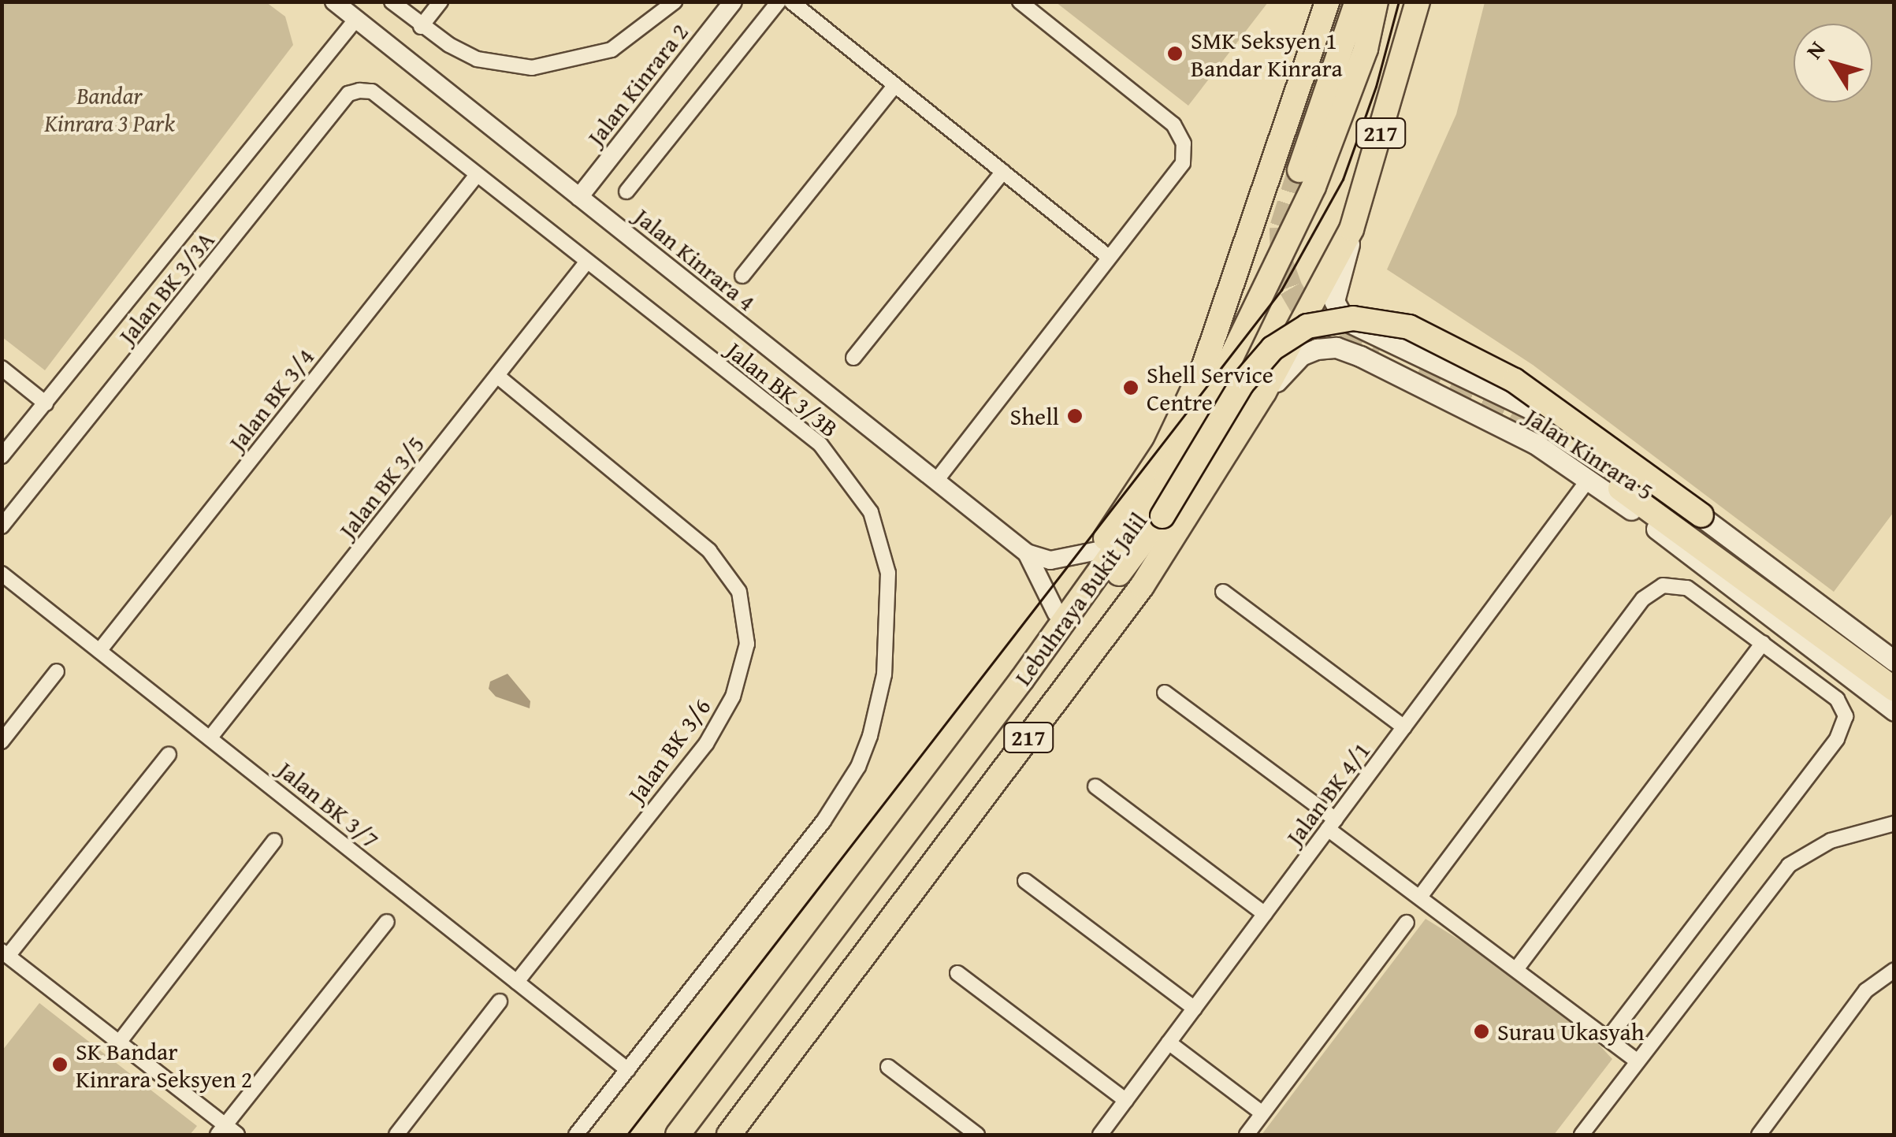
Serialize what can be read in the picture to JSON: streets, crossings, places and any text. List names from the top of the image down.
{
  "streets": {
    "highway": ["217", "Lebuhraya Bukit Jalil"],
    "main road": ["Jalan Kinrara 5"],
    "street": [
      "Jalan Kinrara 2",
      "Jalan Kinrara 4",
      "Jalan BK 3/3A",
      "Jalan BK 3/3B",
      "Jalan BK 3/4",
      "Jalan BK 3/5",
      "Jalan BK 3/6",
      "Jalan BK 4/1",
      "Jalan BK 3/7"
    ]
  },
  "crossings": [
    ["Jalan Kinrara 2", "Jalan Kinrara 4"],
    ["Jalan BK 3/3A", "Jalan BK 3/3B"],
    ["Jalan BK 3/3B", "Jalan BK 3/4"],
    ["Jalan BK 3/3B", "Jalan BK 3/5"],
    ["Jalan BK 3/3B", "Jalan BK 3/7"],
    ["Jalan BK 3/4", "Jalan BK 3/7"],
    ["Jalan Kinrara 5", "Lebuhraya Bukit Jalil"],
    ["Jalan Kinrara 5", "Jalan BK 4/1"],
    ["Jalan BK 3/5", "Jalan BK 3/6"],
    ["Jalan BK 3/5", "Jalan BK 3/7"],
    ["Jalan BK 3/6", "Jalan BK 3/7"]
  ],
  "parks": ["Bandar Kinrara 3 Park"],
  "places": [
    "SMK Seksyen 1 Bandar Kinrara",
    "Shell Service Centre",
    "Shell",
    "Surau Ukasyah",
    "SK Bandar Kinrara Seksyen 2"
  ],
  "north": "top left"
}
